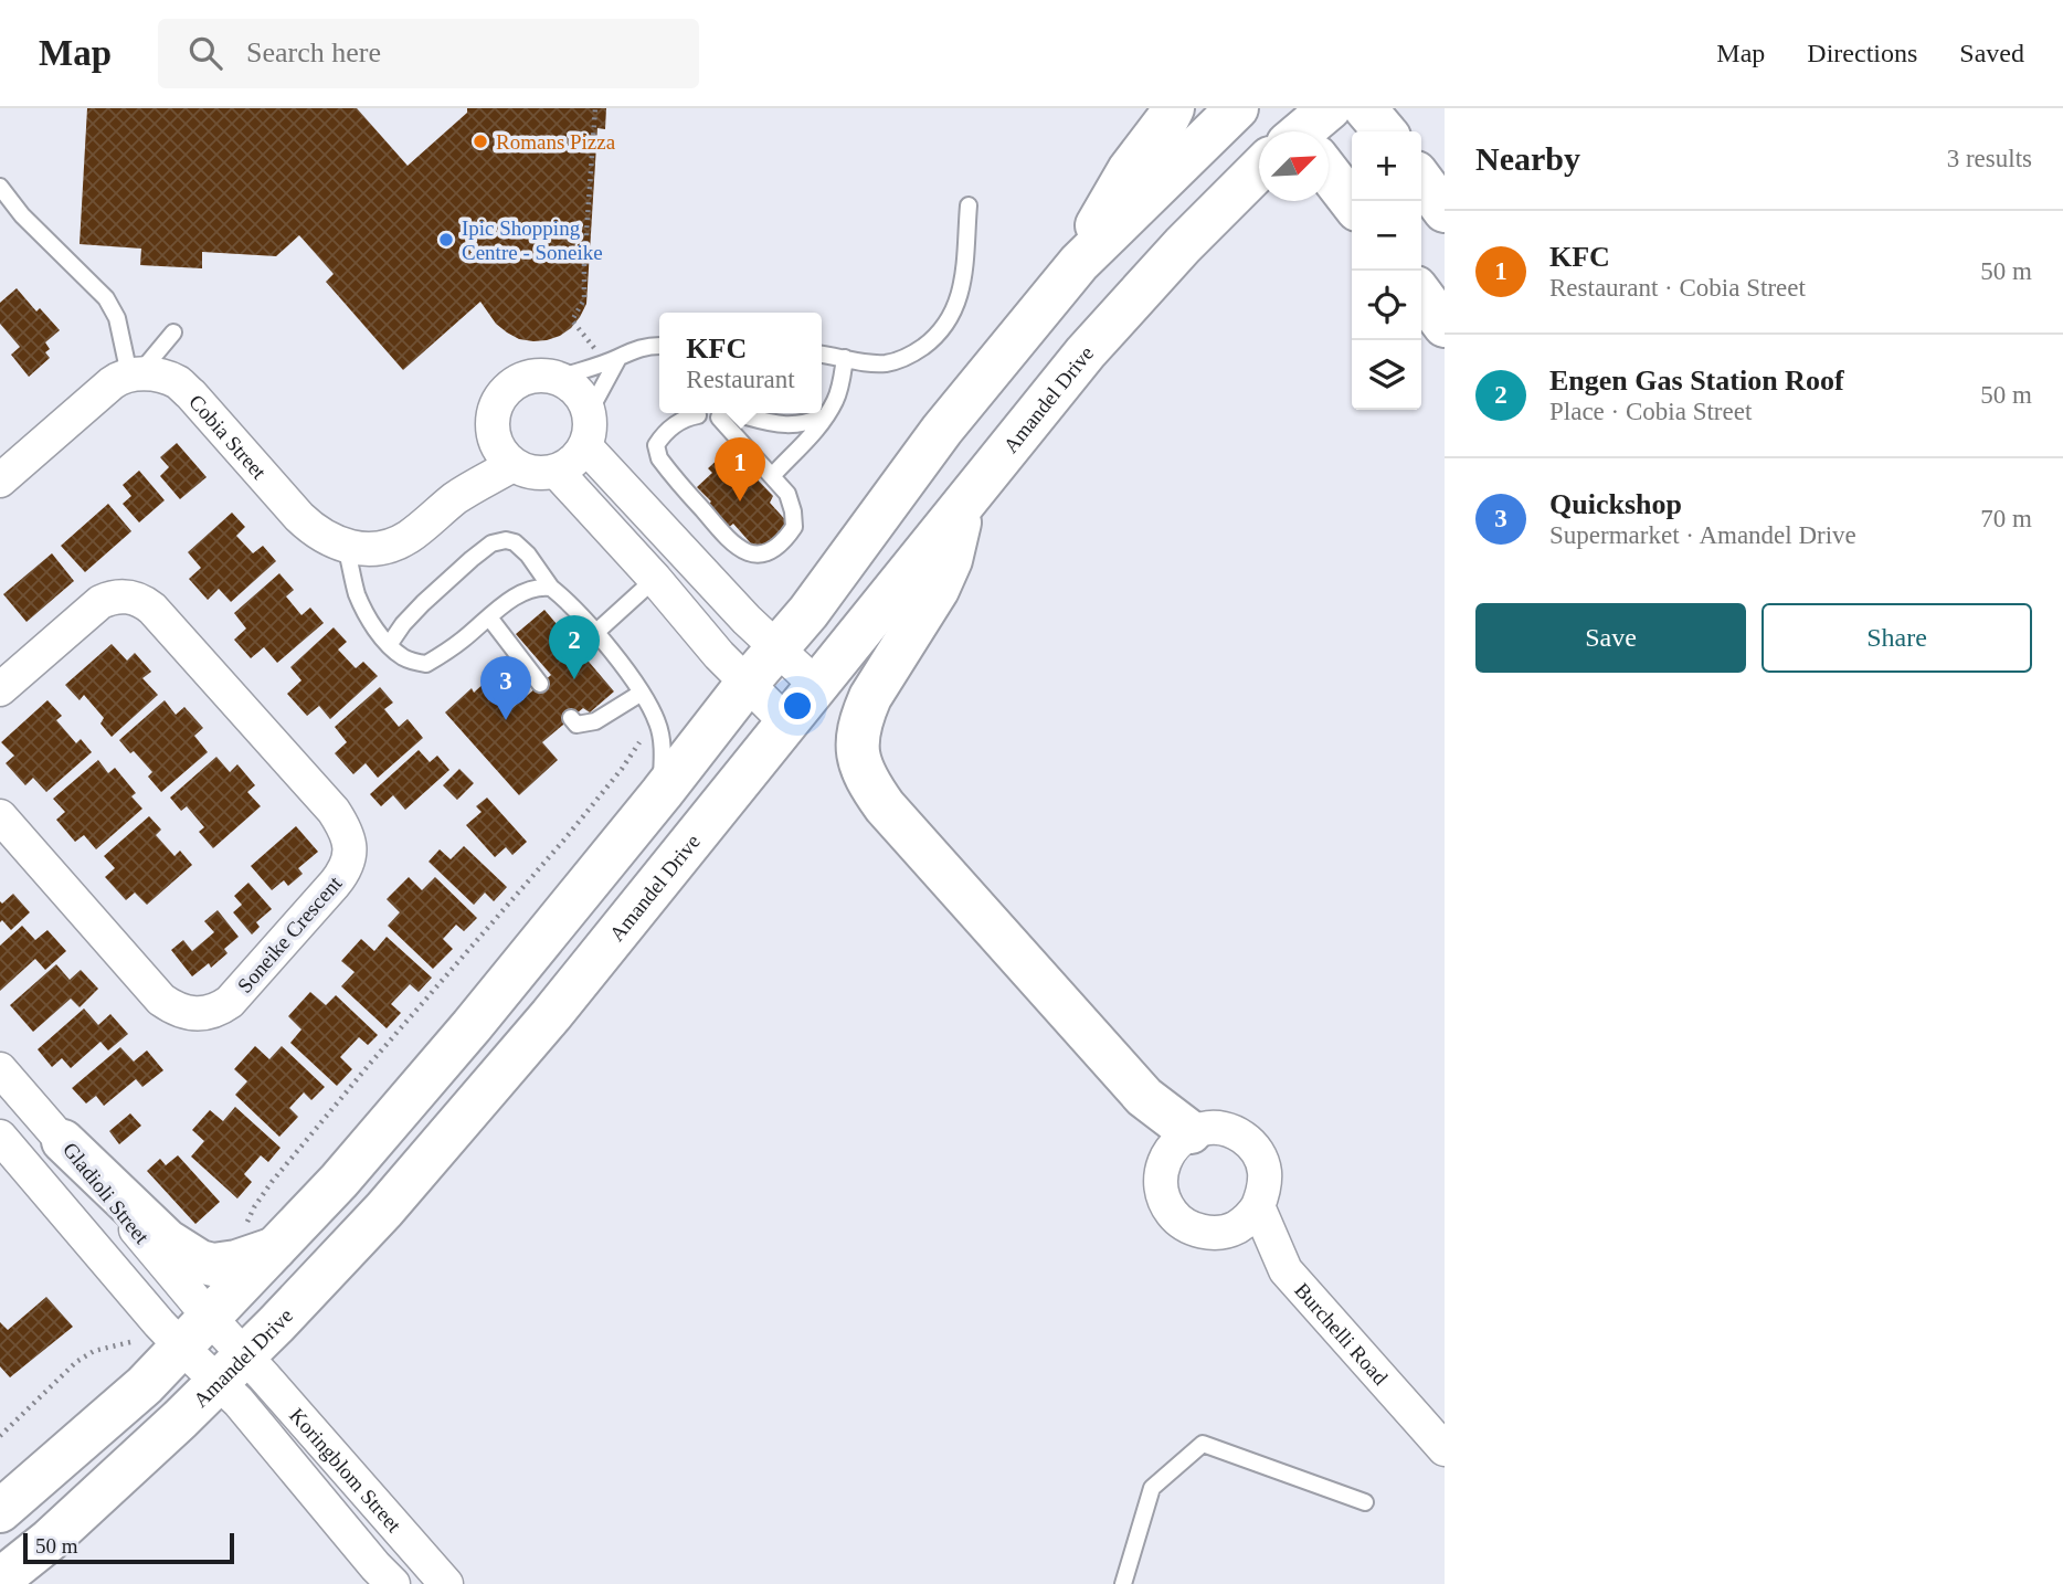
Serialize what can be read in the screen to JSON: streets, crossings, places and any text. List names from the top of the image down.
{
  "streets": {
    "street": [
      "Amandel Drive",
      "Cobia Street",
      "Soneike Crescent",
      "Gladioli Street",
      "Burchelli Road",
      "Koringblom Street"
    ]
  },
  "crossings": [
    ["Amandel Drive", "Koringblom Street"]
  ],
  "places": ["Romans Pizza", "Ipic Shopping Centre - Soneike"],
  "scale_bar": "50 m",
  "north": "top right",
  "page": {
    "header": "Map",
    "search": "Search here",
    "nav": ["Map", "Directions", "Saved"],
    "heading": ["Nearby", "3 results"],
    "map_buttons": ["+", "−"],
    "list": [
      {
        "mark": "1",
        "name": "KFC",
        "note": "Restaurant · Cobia Street",
        "value": "50 m"
      },
      {
        "mark": "2",
        "name": "Engen Gas Station Roof",
        "note": "Place · Cobia Street",
        "value": "50 m"
      },
      {
        "mark": "3",
        "name": "Quickshop",
        "note": "Supermarket · Amandel Drive",
        "value": "70 m"
      }
    ],
    "popup": ["KFC", "Restaurant"],
    "pins": ["1", "2", "3"],
    "buttons": ["Save", "Share"],
    "scale": "50 m"
  }
}
